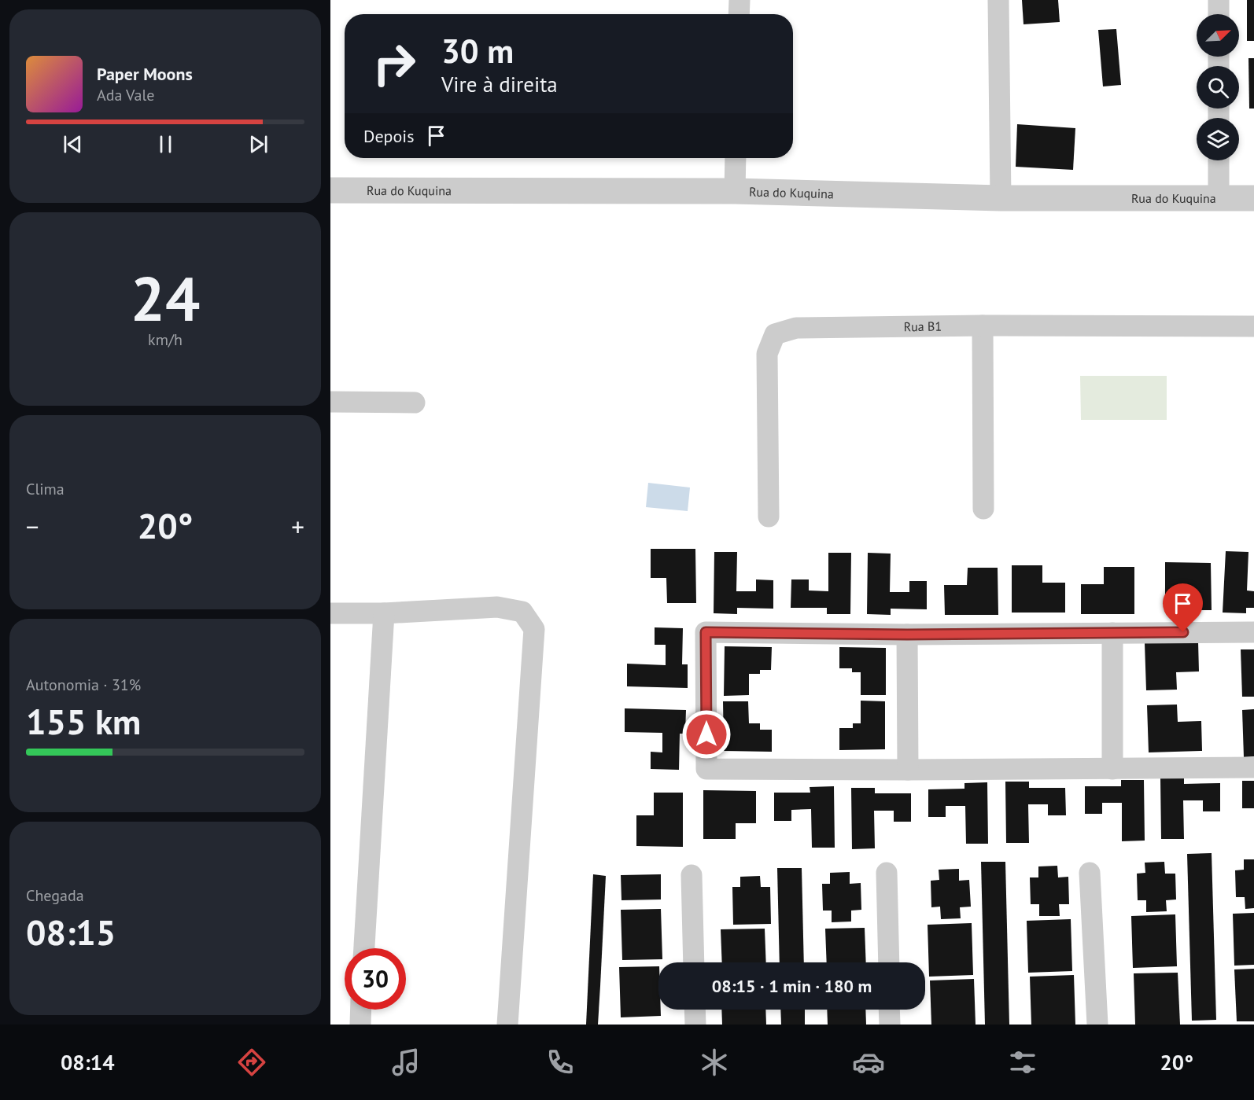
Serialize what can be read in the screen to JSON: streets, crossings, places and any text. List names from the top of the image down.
{
  "streets": {
    "street": ["Rua do Kuquina", "Rua B1"]
  },
  "north": "top right",
  "page": {
    "turn": ["30 m", "Vire à direita"],
    "song": ["Paper Moons", "Ada Vale"],
    "then": "Depois",
    "tile": [
      ["24", "km/h"],
      "Clima",
      ["Autonomia · 31%", "155 km"],
      ["Chegada", "08:15"]
    ],
    "heat": ["−", "20°", "+"],
    "limit": "30",
    "trip": "08:15 · 1 min · 180 m",
    "tabs": ["08:14", "20°"]
  }
}
